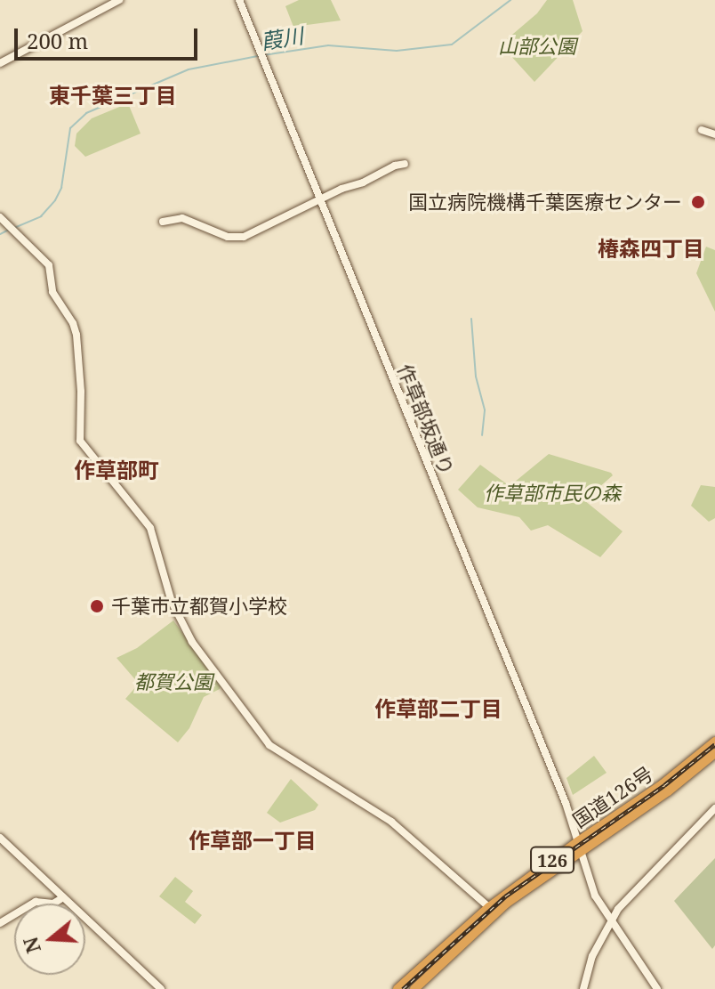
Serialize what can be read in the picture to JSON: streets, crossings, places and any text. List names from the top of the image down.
{
  "streets": {
    "highway": ["国道126号", "126"],
    "street": ["作草部坂通り"]
  },
  "crossings": [
    ["作草部坂通り", "国道126号"]
  ],
  "districts": [
    "東千葉三丁目",
    "椿森四丁目",
    "作草部町",
    "作草部二丁目",
    "作草部一丁目"
  ],
  "water": ["葭川"],
  "parks": ["山部公園", "作草部市民の森", "都賀公園"],
  "places": ["国立病院機構千葉医療センター", "千葉市立都賀小学校"],
  "scale_bar": "200 m",
  "north": "left"
}
